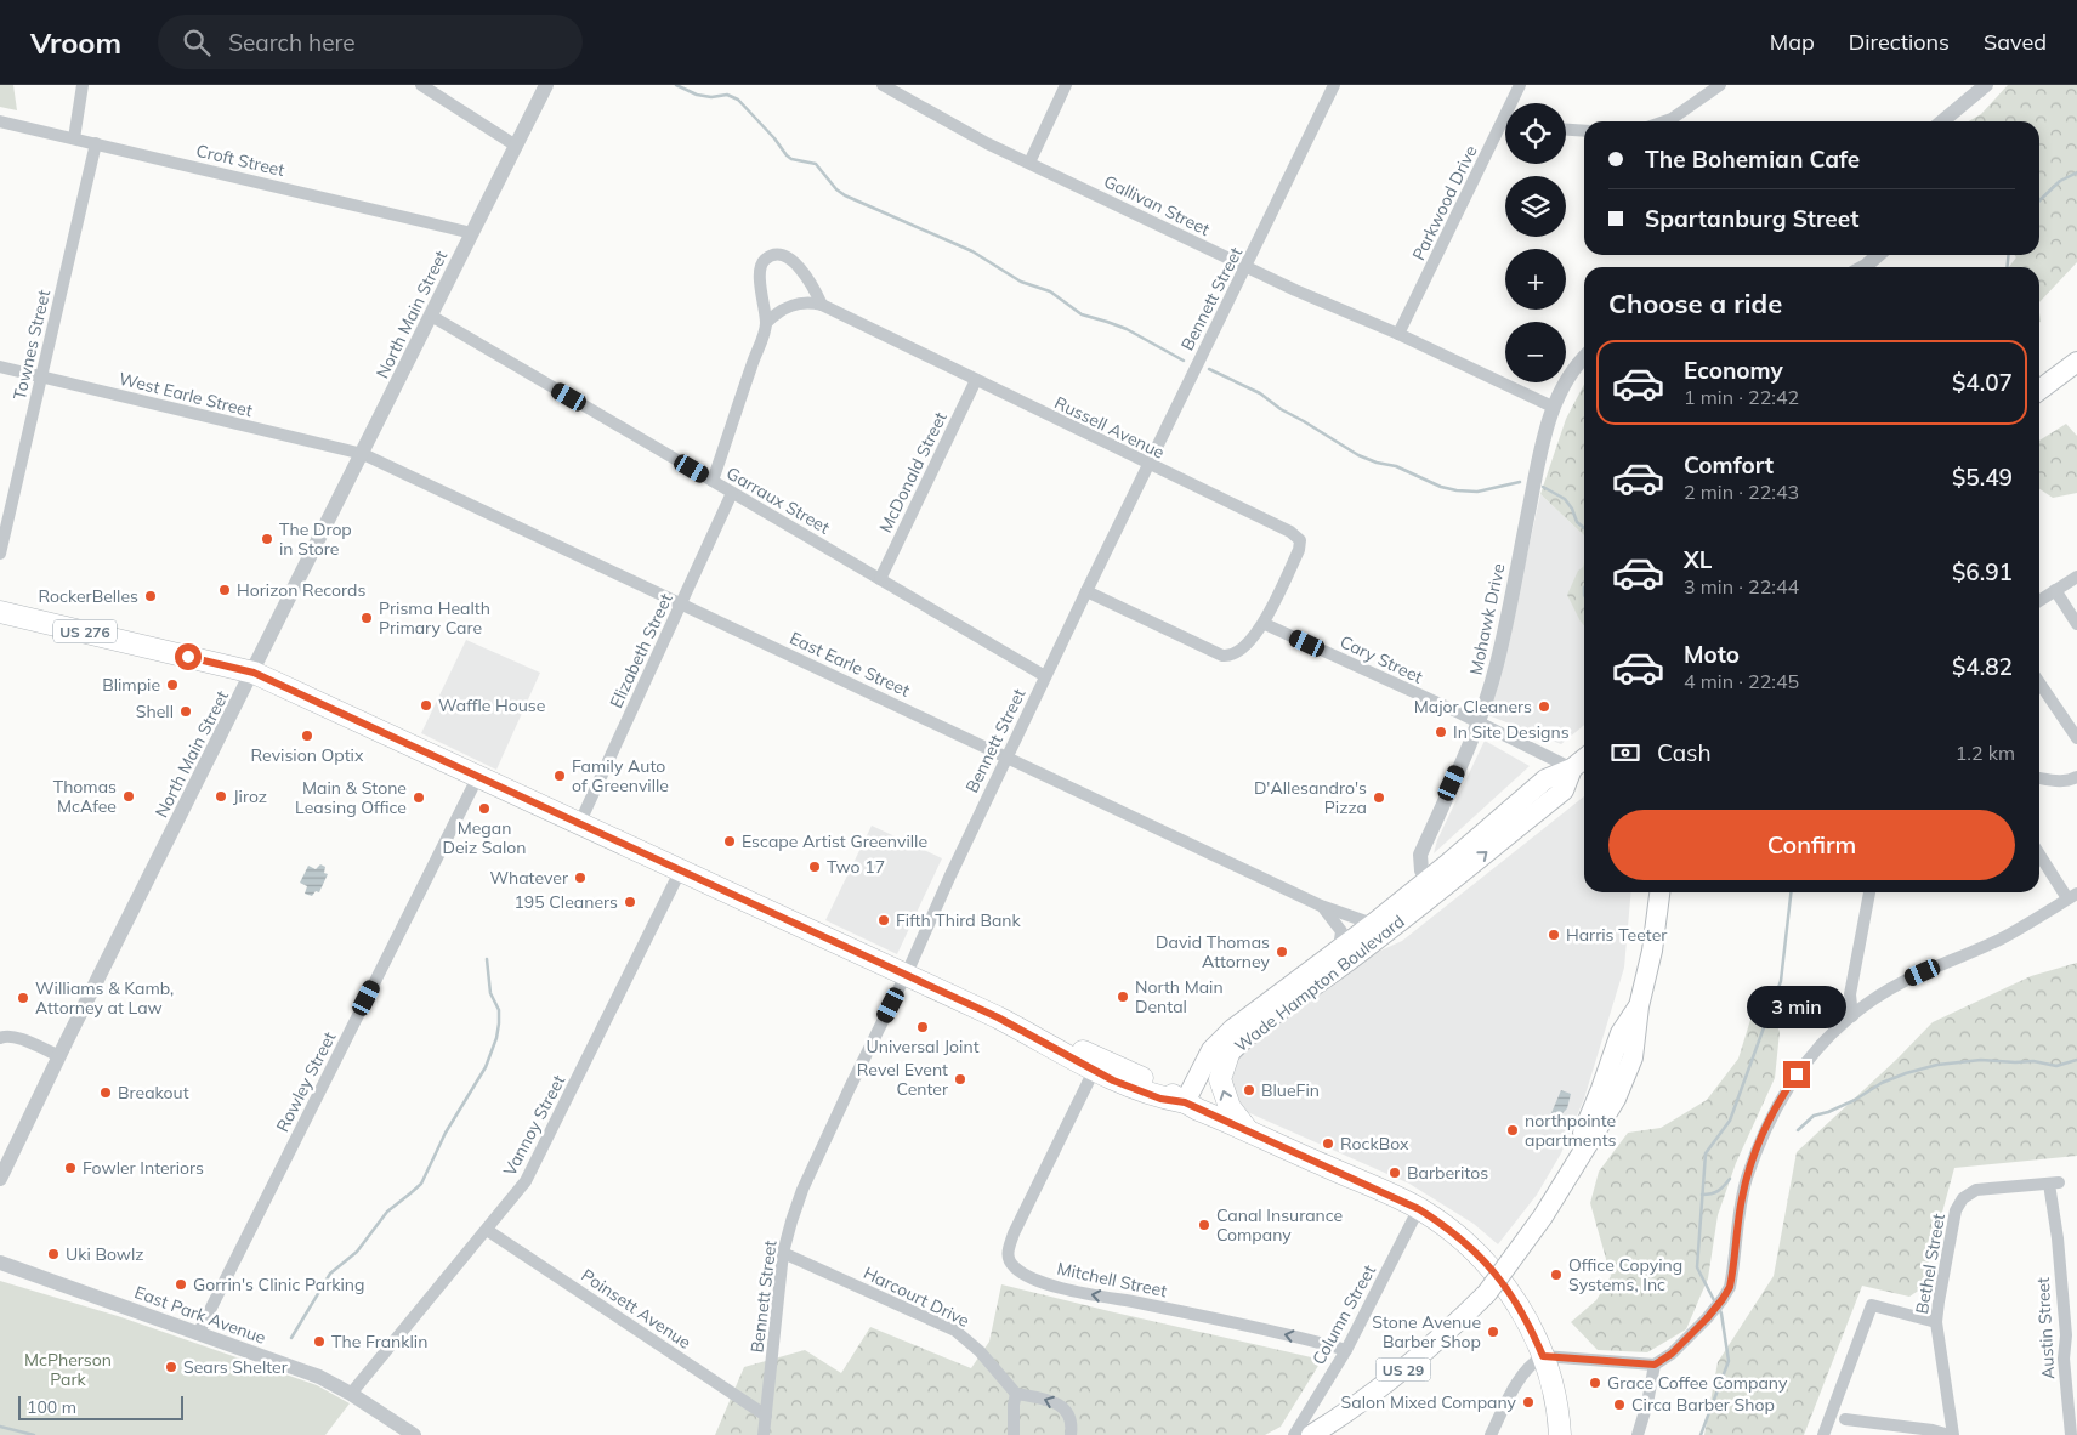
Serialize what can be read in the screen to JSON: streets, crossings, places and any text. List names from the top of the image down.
{
  "streets": {
    "highway": ["US 276"],
    "main road": ["Wade Hampton Boulevard", "US 29"],
    "street": [
      "Croft Street",
      "Parkwood Drive",
      "Gallivan Street",
      "Bennett Street",
      "North Main Street",
      "Townes Street",
      "West Earle Street",
      "Russell Avenue",
      "McDonald Street",
      "Garraux Street",
      "Mohawk Drive",
      "Elizabeth Street",
      "Cary Street",
      "East Earle Street",
      "Rowley Street",
      "Vannoy Street",
      "Bethel Street",
      "Mitchell Street",
      "Harcourt Drive",
      "Poinsett Avenue",
      "East Park Avenue",
      "Column Street",
      "Austin Street"
    ]
  },
  "crossings": [
    ["Croft Street", "North Main Street"],
    ["Croft Street", "Townes Street"],
    ["Parkwood Drive", "Gallivan Street"],
    ["Gallivan Street", "Bennett Street"],
    ["Gallivan Street", "Mohawk Drive"],
    ["Bennett Street", "Russell Avenue"],
    ["Bennett Street", "Garraux Street"],
    ["Bennett Street", "US 276"],
    ["Bennett Street", "East Earle Street"],
    ["Bennett Street", "Harcourt Drive"],
    ["Bennett Street", "Poinsett Avenue"],
    ["North Main Street", "West Earle Street"],
    ["North Main Street", "Garraux Street"],
    ["North Main Street", "US 276"],
    ["North Main Street", "East Earle Street"],
    ["Townes Street", "West Earle Street"],
    ["West Earle Street", "East Earle Street"],
    ["Russell Avenue", "McDonald Street"],
    ["Russell Avenue", "Cary Street"],
    ["McDonald Street", "Garraux Street"],
    ["Garraux Street", "Elizabeth Street"],
    ["Mohawk Drive", "Cary Street"],
    ["Mohawk Drive", "Wade Hampton Boulevard"],
    ["US 276", "Elizabeth Street"],
    ["US 276", "Wade Hampton Boulevard"],
    ["US 276", "Rowley Street"],
    ["US 276", "Vannoy Street"],
    ["US 276", "Mitchell Street"],
    ["US 276", "Column Street"],
    ["Elizabeth Street", "East Earle Street"],
    ["Cary Street", "Wade Hampton Boulevard"],
    ["East Earle Street", "Wade Hampton Boulevard"],
    ["Rowley Street", "East Park Avenue"],
    ["Vannoy Street", "Poinsett Avenue"],
    ["Vannoy Street", "East Park Avenue"],
    ["Bethel Street", "Austin Street"],
    ["Mitchell Street", "Column Street"]
  ],
  "parks": ["McPherson Park"],
  "places": [
    "The Drop in Store",
    "Horizon Records",
    "RockerBelles",
    "Prisma Health Primary Care",
    "Blimpie",
    "Waffle House",
    "Major Cleaners",
    "Shell",
    "In Site Designs",
    "Revision Optix",
    "Family Auto of Greenville",
    "Thomas McAfee",
    "Jiroz",
    "Main & Stone Leasing Office",
    "D'Allesandro's Pizza",
    "Megan Deiz Salon",
    "Escape Artist Greenville",
    "Two 17",
    "Whatever",
    "195 Cleaners",
    "Fifth Third Bank",
    "Harris Teeter",
    "David Thomas Attorney",
    "North Main Dental",
    "Williams & Kamb, Attorney at Law",
    "Universal Joint",
    "Revel Event Center",
    "BlueFin",
    "Breakout",
    "northpointe apartments",
    "RockBox",
    "Fowler Interiors",
    "Barberitos",
    "Canal Insurance Company",
    "Uki Bowlz",
    "Office Copying Systems, Inc",
    "Gorrin's Clinic Parking",
    "Stone Avenue Barber Shop",
    "The Franklin",
    "Sears Shelter",
    "Grace Coffee Company",
    "Salon Mixed Company",
    "Circa Barber Shop"
  ],
  "scale_bar": "100 m",
  "page": {
    "header": "Vroom",
    "search": "Search here",
    "nav": ["Map", "Directions", "Saved"],
    "map_buttons": ["+", "−"],
    "banner": ["The Bohemian Cafe", "Spartanburg Street"],
    "heading": "Choose a ride",
    "list": [
      {
        "name": "Economy",
        "note": "1 min · 22:42",
        "value": "$4.07"
      },
      {
        "name": "Comfort",
        "note": "2 min · 22:43",
        "value": "$5.49"
      },
      {
        "name": "XL",
        "note": "3 min · 22:44",
        "value": "$6.91"
      },
      {
        "name": "Moto",
        "note": "4 min · 22:45",
        "value": "$4.82"
      }
    ],
    "pay": ["Cash", "1.2 km"],
    "buttons": "Confirm",
    "bubble": "3 min",
    "scale": "100 m"
  }
}
